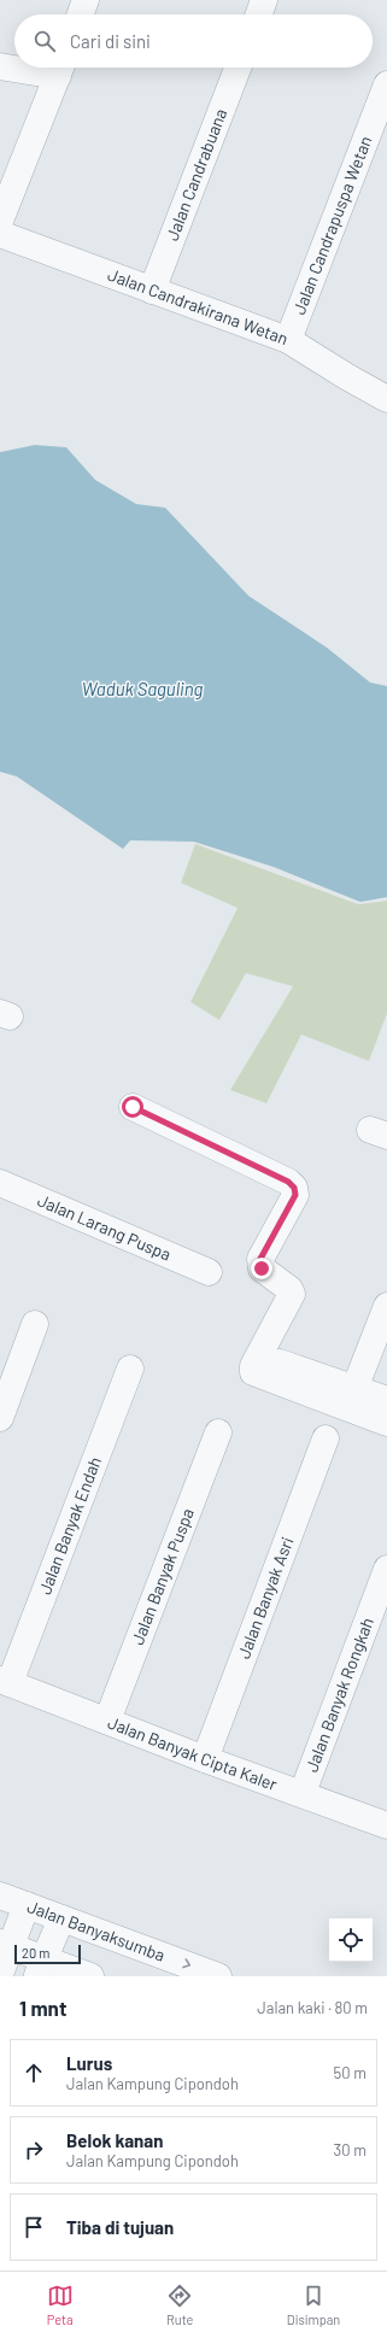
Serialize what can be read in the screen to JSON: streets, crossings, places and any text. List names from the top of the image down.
{
  "streets": {
    "street": [
      "Jalan Candrabuana",
      "Jalan Candrapuspa Wetan",
      "Jalan Candrakirana Wetan",
      "Jalan Larang Puspa",
      "Jalan Banyak Endah",
      "Jalan Banyak Puspa",
      "Jalan Banyak Asri",
      "Jalan Banyak Rongkah",
      "Jalan Banyak Cipta Kaler",
      "Jalan Banyaksumba"
    ]
  },
  "crossings": [
    ["Jalan Candrabuana", "Jalan Candrakirana Wetan"],
    ["Jalan Candrapuspa Wetan", "Jalan Candrakirana Wetan"],
    ["Jalan Banyak Endah", "Jalan Banyak Cipta Kaler"],
    ["Jalan Banyak Puspa", "Jalan Banyak Cipta Kaler"],
    ["Jalan Banyak Asri", "Jalan Banyak Cipta Kaler"],
    ["Jalan Banyak Rongkah", "Jalan Banyak Cipta Kaler"]
  ],
  "one_way": ["Jalan Banyaksumba"],
  "water": ["Waduk Saguling"],
  "scale_bar": "20 m",
  "page": {
    "search": "Cari di sini",
    "scale": "20 m",
    "heading": ["1 mnt", "Jalan kaki · 80 m"],
    "list": [
      ["Lurus", "Jalan Kampung Cipondoh", "50 m"],
      ["Belok kanan", "Jalan Kampung Cipondoh", "30 m"],
      "Tiba di tujuan"
    ],
    "nav": ["Peta", "Rute", "Disimpan"]
  }
}
